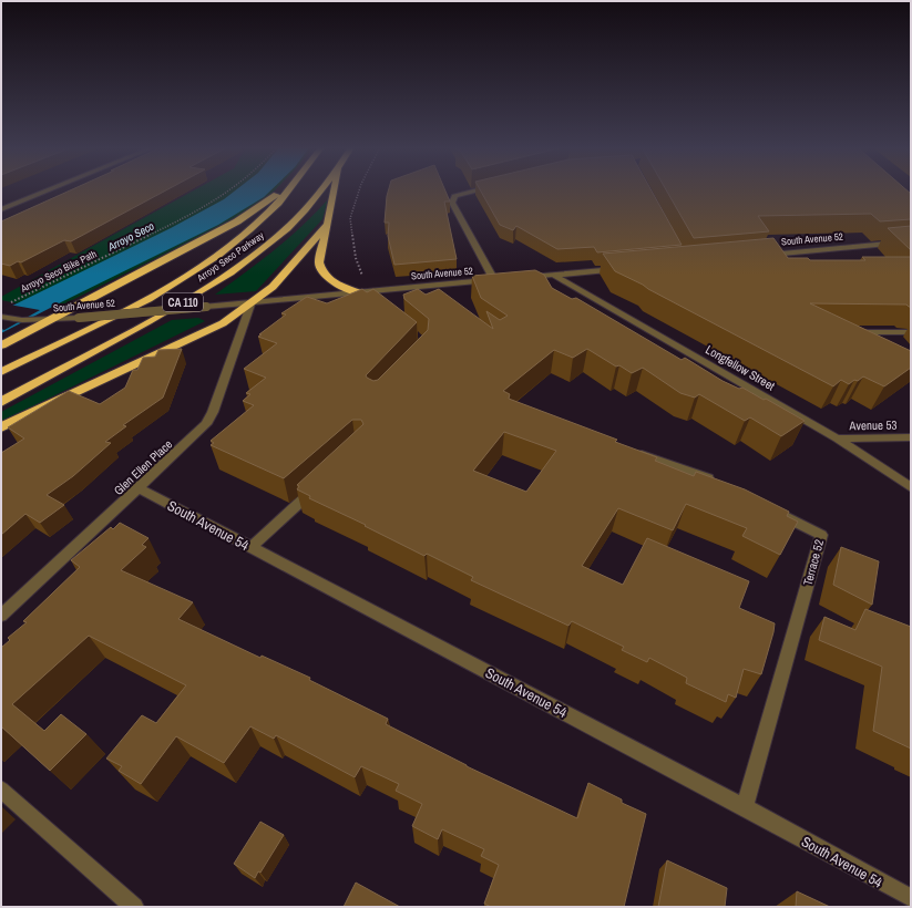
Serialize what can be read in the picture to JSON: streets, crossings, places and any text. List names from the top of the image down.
{
  "streets": {
    "highway": ["Arroyo Seco Parkway", "CA 110"],
    "street": [
      "South Avenue 52",
      "Longfellow Street",
      "Avenue 53",
      "Glen Ellen Place",
      "South Avenue 54",
      "Terrace 52"
    ],
    "path": ["Arroyo Seco Bike Path"]
  },
  "crossings": [
    ["South Avenue 52", "Glen Ellen Place"],
    ["Longfellow Street", "Avenue 53"],
    ["Glen Ellen Place", "South Avenue 54"],
    ["South Avenue 54", "Terrace 52"]
  ],
  "water": ["Arroyo Seco"]
}
